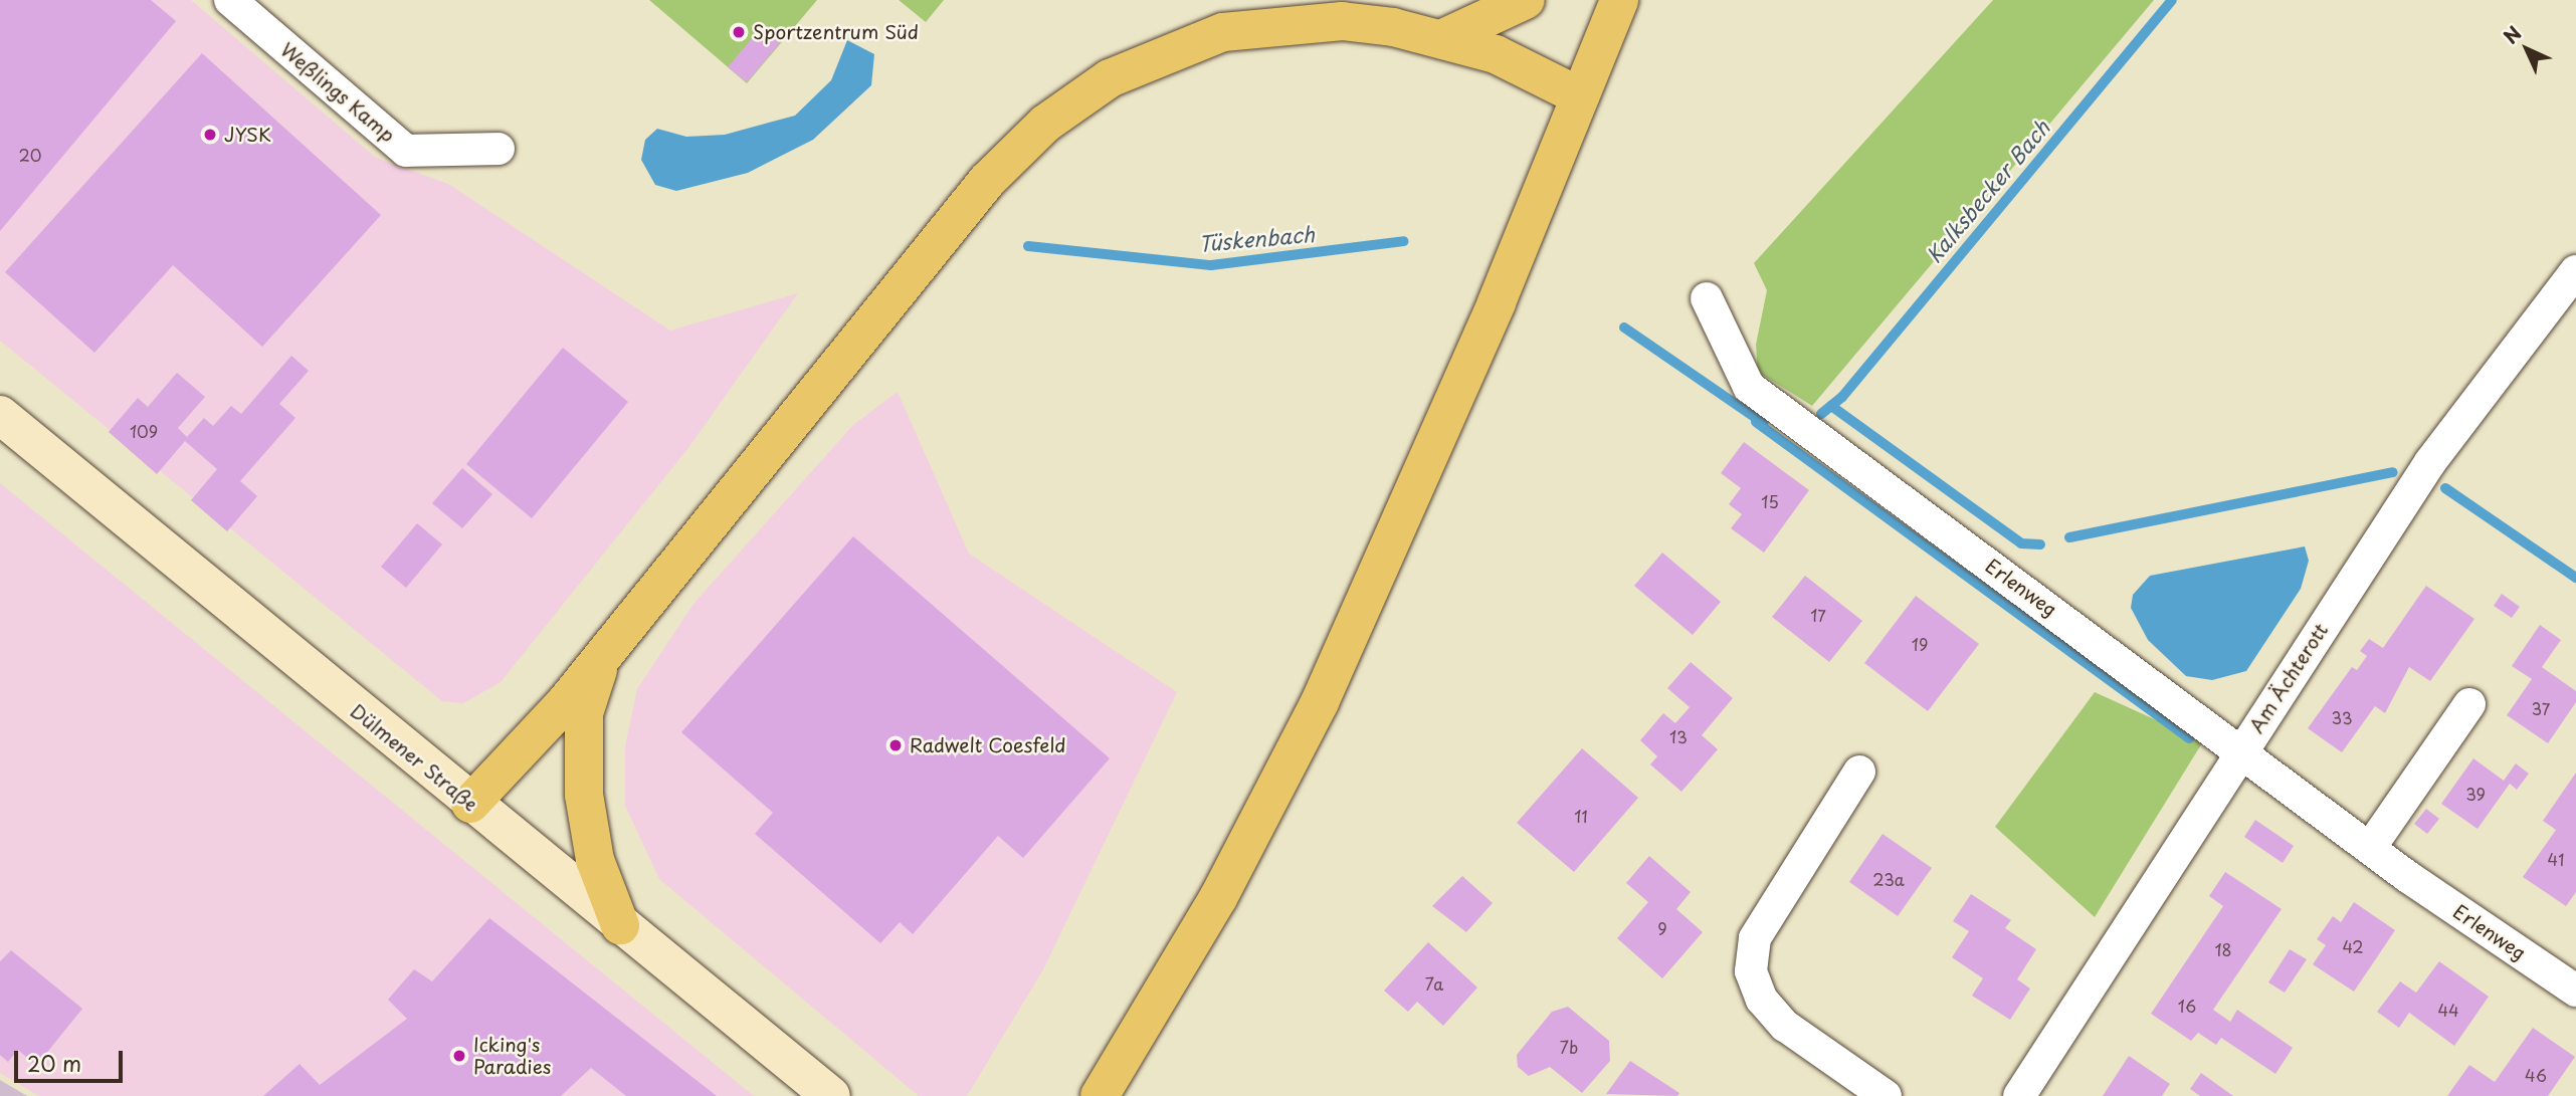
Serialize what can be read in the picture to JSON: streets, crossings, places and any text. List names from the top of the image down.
{
  "streets": {
    "street": [
      "Weßlings Kamp",
      "Erlenweg",
      "Am Ächterott",
      "Dülmener Straße"
    ]
  },
  "crossings": [
    ["Erlenweg", "Am Ächterott"]
  ],
  "water": ["Kalksbecker Bach", "Tüskenbach"],
  "places": [
    "Sportzentrum Süd",
    "JYSK",
    "Radwelt Coesfeld",
    "Icking's Paradies"
  ],
  "house_numbers": [
    "20",
    "109",
    "15",
    "17",
    "19",
    "37",
    "33",
    "13",
    "39",
    "11",
    "41",
    "23a",
    "9",
    "42",
    "18",
    "7a",
    "16",
    "44",
    "7b",
    "46"
  ],
  "scale_bar": "20 m",
  "north": "top left"
}
